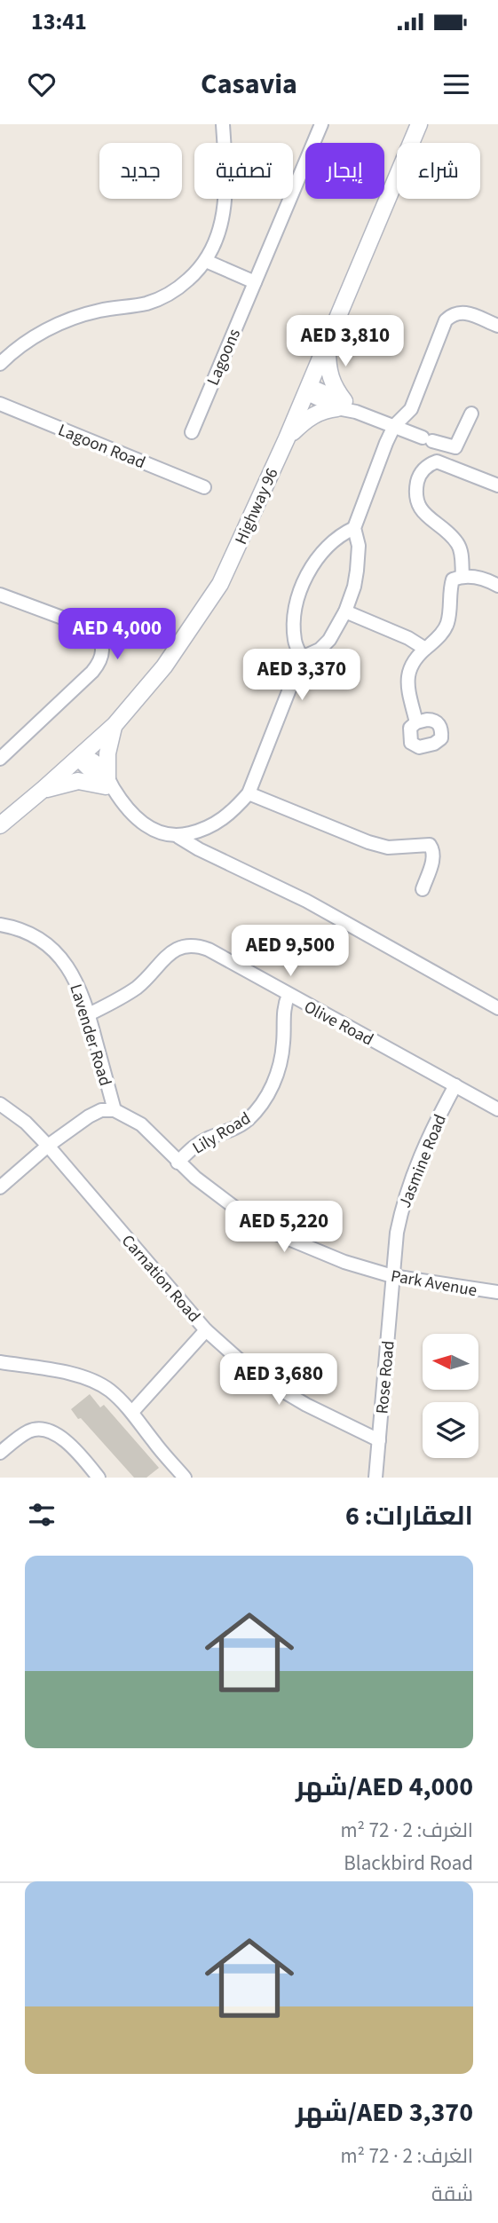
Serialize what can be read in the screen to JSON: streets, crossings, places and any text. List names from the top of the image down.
{
  "streets": {
    "street": [
      "Lagoons",
      "Lagoon Road",
      "Highway 96",
      "Olive Road",
      "Lavender Road",
      "Lily Road",
      "Jasmine Road",
      "Carnation Road",
      "Park Avenue",
      "Rose Road"
    ]
  },
  "crossings": [
    ["Olive Road", "Lavender Road"],
    ["Olive Road", "Lily Road"],
    ["Olive Road", "Jasmine Road"],
    ["Olive Road", "Park Avenue"],
    ["Lavender Road", "Lily Road"],
    ["Lavender Road", "Park Avenue"],
    ["Lily Road", "Park Avenue"],
    ["Jasmine Road", "Park Avenue"],
    ["Jasmine Road", "Rose Road"],
    ["Carnation Road", "Rose Road"],
    ["Park Avenue", "Rose Road"]
  ],
  "north": "left",
  "page": {
    "status": "13:41",
    "header": "Casavia",
    "chip": [
      "شراء",
      "إيجار",
      "تصفية",
      "جديد"
    ],
    "price": [
      "AED 3,810",
      "AED 4,000",
      "AED 3,370",
      "AED 9,500",
      "AED 5,220",
      "AED 3,680"
    ],
    "heading": "العقارات: 6",
    "list": [
      {
        "name": "AED 4,000/شهر",
        "note": "الغرف: 2 · 72 m² · Blackbird Road"
      },
      {
        "name": "AED 3,370/شهر",
        "note": "الغرف: 2 · 72 m² · شقة"
      }
    ]
  }
}
